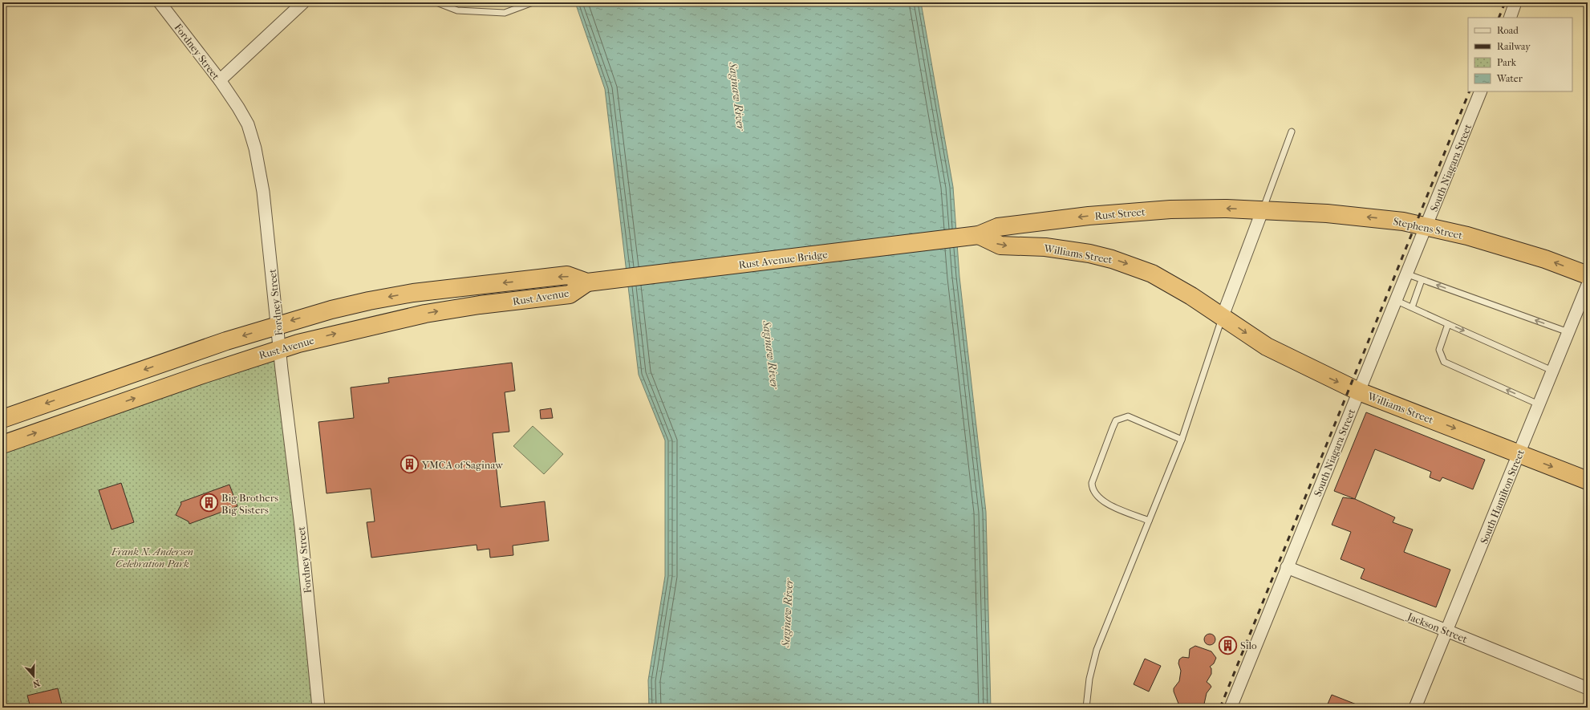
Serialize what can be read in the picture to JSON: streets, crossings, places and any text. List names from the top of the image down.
{
  "streets": {
    "highway": [
      "Rust Street",
      "Stephens Street",
      "Williams Street",
      "Rust Avenue Bridge",
      "Rust Avenue"
    ],
    "street": [
      "Fordney Street",
      "South Niagara Street",
      "South Hamilton Street",
      "Jackson Street"
    ]
  },
  "crossings": [
    ["Fordney Street", "Rust Avenue"],
    ["South Niagara Street", "Stephens Street"],
    ["South Niagara Street", "Williams Street"],
    ["South Niagara Street", "Jackson Street"],
    ["Rust Street", "Stephens Street"],
    ["Rust Street", "Williams Street"],
    ["Rust Street", "Rust Avenue Bridge"],
    ["Williams Street", "Rust Avenue Bridge"],
    ["Williams Street", "South Hamilton Street"],
    ["Rust Avenue Bridge", "Rust Avenue"],
    ["South Hamilton Street", "Jackson Street"]
  ],
  "one_way": ["Rust Street", "Stephens Street", "Williams Street"],
  "water": ["Saginaw River"],
  "parks": ["Frank N. Andersen Celebration Park"],
  "places": {
    "building": ["YMCA of Saginaw", "Big Brothers Big Sisters", "Silo"]
  },
  "legend": [
    "Road",
    "Railway",
    "Park",
    "Water"
  ],
  "north": "bottom"
}
